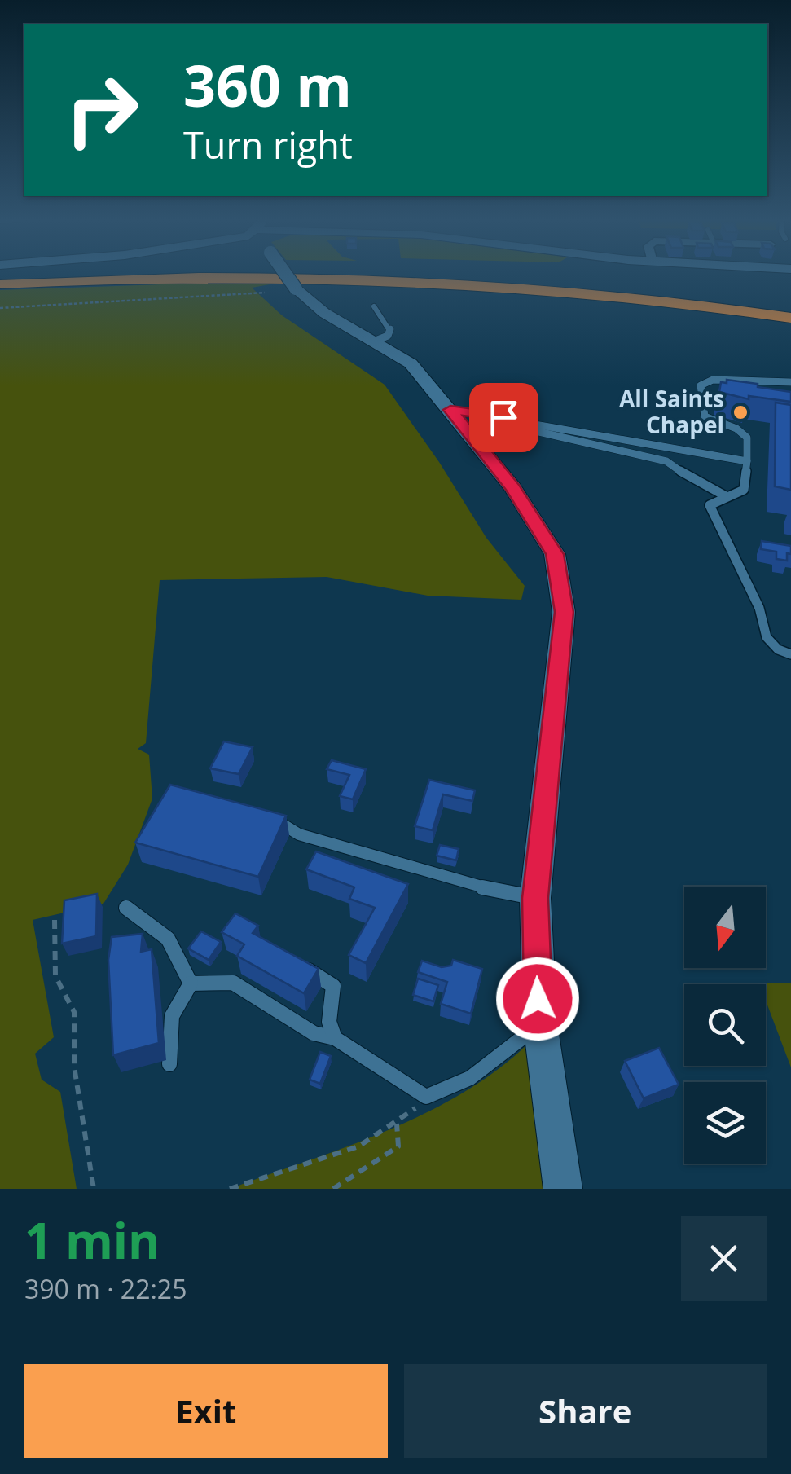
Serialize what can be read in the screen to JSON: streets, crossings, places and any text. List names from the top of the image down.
{
  "places": ["All Saints Chapel"],
  "north": "bottom",
  "page": {
    "turn": ["360 m", "Turn right"],
    "heading": ["1 min", "390 m · 22:25"],
    "buttons": ["Exit", "Share"]
  }
}
